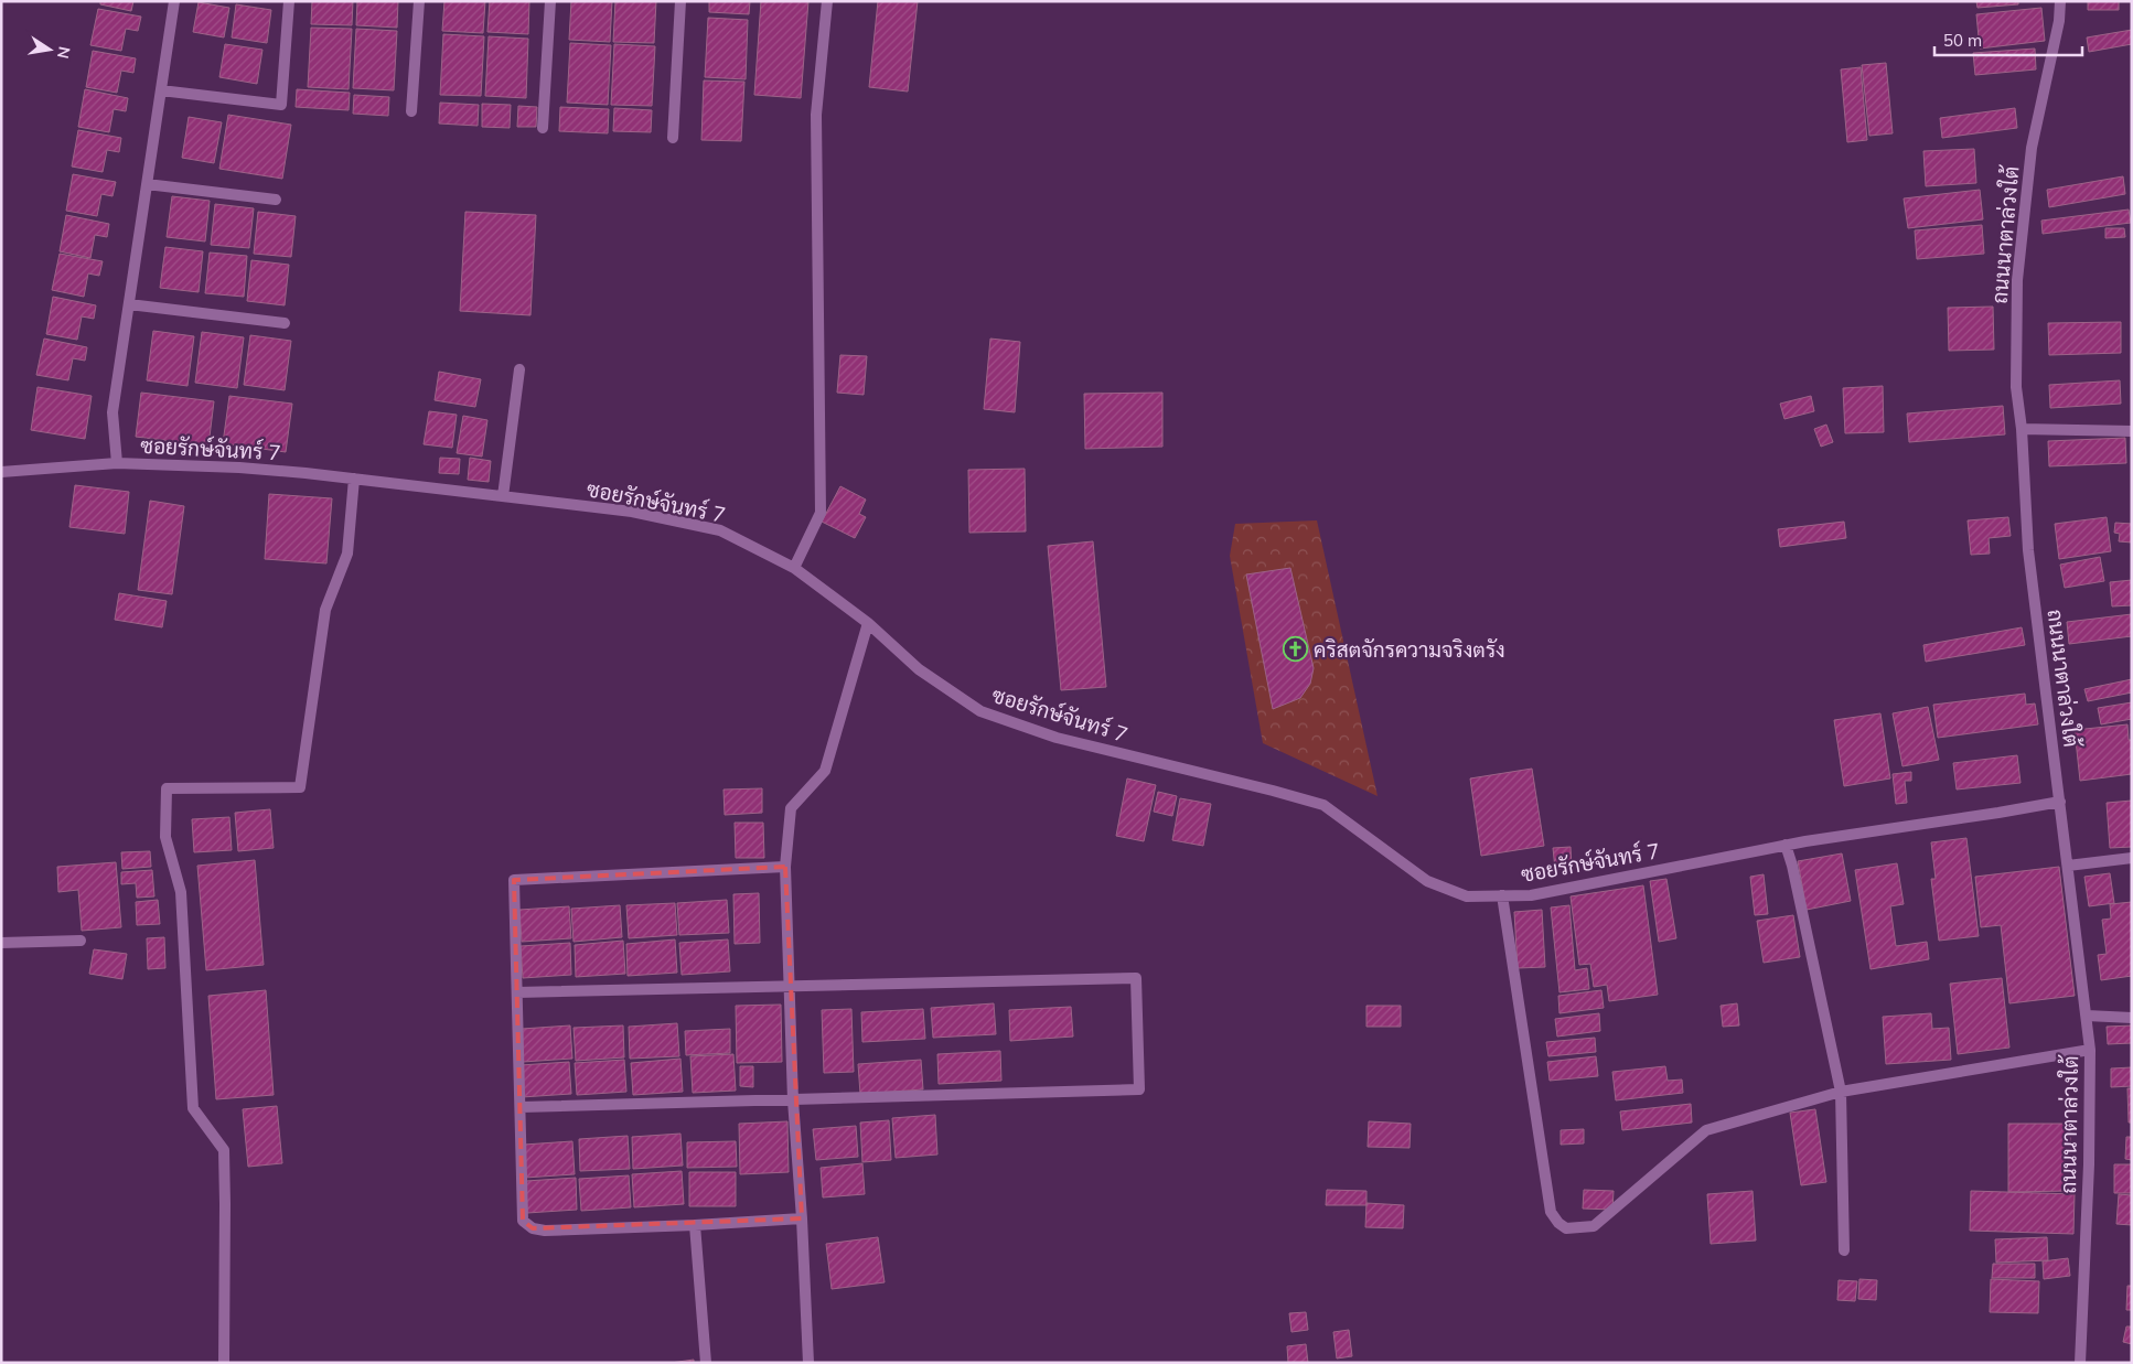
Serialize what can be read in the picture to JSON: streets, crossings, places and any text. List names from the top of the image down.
{
  "streets": {
    "street": ["ถนนนาตาล่วงใต้", "ซอยรักษ์จันทร์ 7"]
  },
  "crossings": [
    ["ถนนนาตาล่วงใต้", "ซอยรักษ์จันทร์ 7"]
  ],
  "places": {
    "church": ["คริสตจักรความจริงตรัง"]
  },
  "scale_bar": "50 m",
  "north": "right"
}
